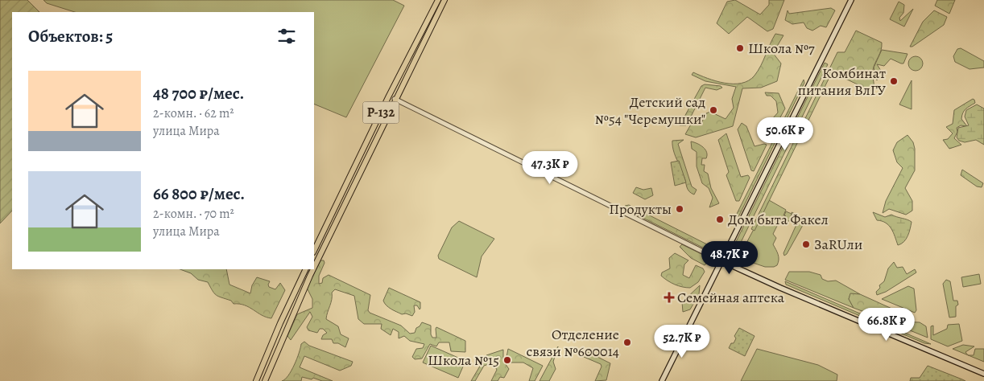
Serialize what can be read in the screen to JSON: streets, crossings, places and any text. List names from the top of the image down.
{
  "streets": {
    "highway": ["Р-132"]
  },
  "places": {
    "other": [
      "Школа №7",
      "Комбинат питания ВлГУ",
      "Детский сад №54 \"Черемушки\"",
      "Продукты",
      "Дом быта Факел",
      "ЗаRUли",
      "Отделение связи №600014",
      "Школа №15"
    ],
    "health": ["Семейная аптека"]
  },
  "page": {
    "heading": "Объектов: 5",
    "list": [
      {
        "name": "48 700 ₽/мес.",
        "note": "2-комн. · 62 m² · улица Мира"
      },
      {
        "name": "66 800 ₽/мес.",
        "note": "2-комн. · 70 m² · улица Мира"
      }
    ],
    "price": [
      "50.6K ₽",
      "47.3K ₽",
      "48.7K ₽",
      "66.8K ₽",
      "52.7K ₽"
    ]
  }
}
